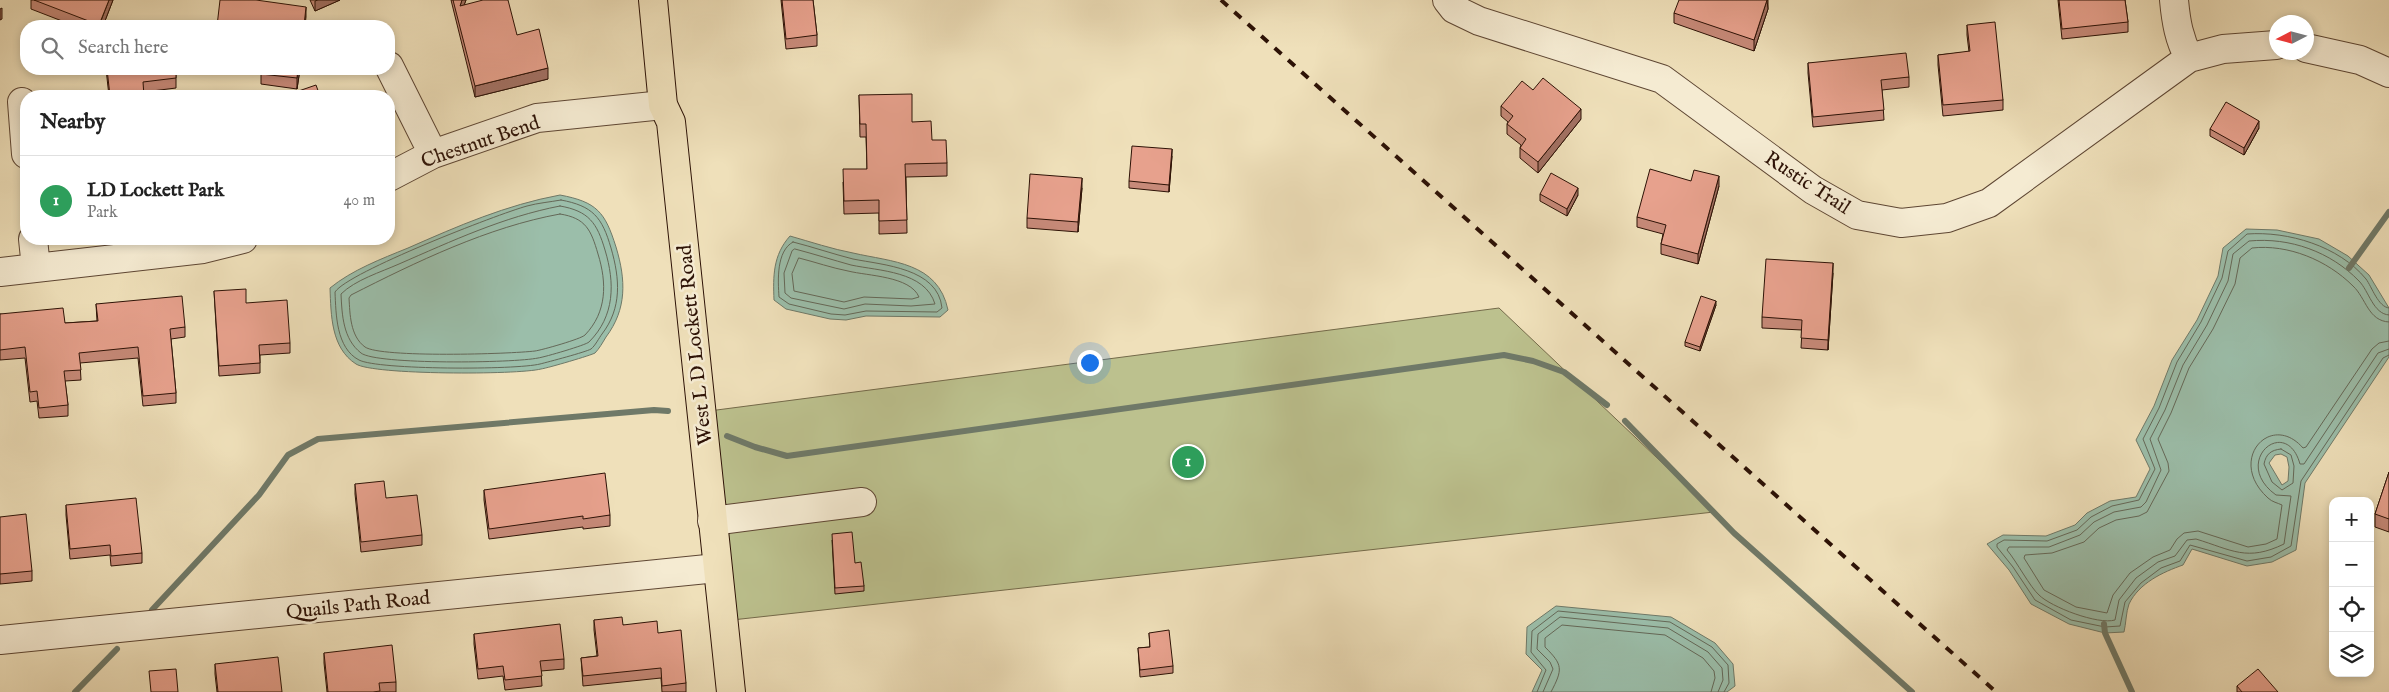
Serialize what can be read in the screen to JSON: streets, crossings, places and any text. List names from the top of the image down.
{
  "streets": {
    "main road": ["West L D Lockett Road"],
    "street": ["Chestnut Bend", "Rustic Trail", "Quails Path Road"]
  },
  "crossings": [
    ["Chestnut Bend", "West L D Lockett Road"],
    ["West L D Lockett Road", "Quails Path Road"]
  ],
  "north": "left",
  "page": {
    "search": "Search here",
    "heading": "Nearby",
    "list": [
      {
        "mark": "1",
        "name": "LD Lockett Park",
        "note": "Park",
        "value": "40 m"
      }
    ],
    "pins": "1",
    "map_buttons": ["+", "−"]
  }
}
